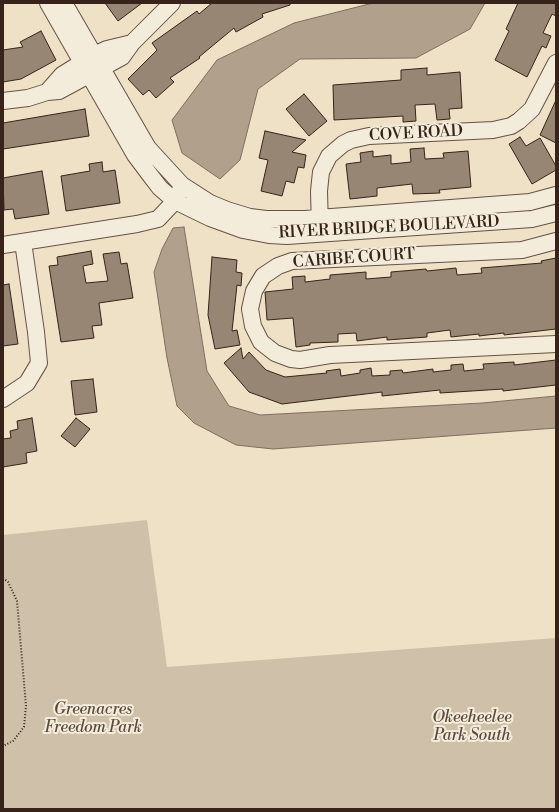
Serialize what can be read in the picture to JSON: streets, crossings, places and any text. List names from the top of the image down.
{
  "streets": {
    "street": ["COVE ROAD", "RIVER BRIDGE BOULEVARD", "CARIBE COURT"]
  },
  "crossings": [
    ["COVE ROAD", "RIVER BRIDGE BOULEVARD"]
  ],
  "parks": ["Greenacres Freedom Park", "Okeeheelee Park South"]
}
